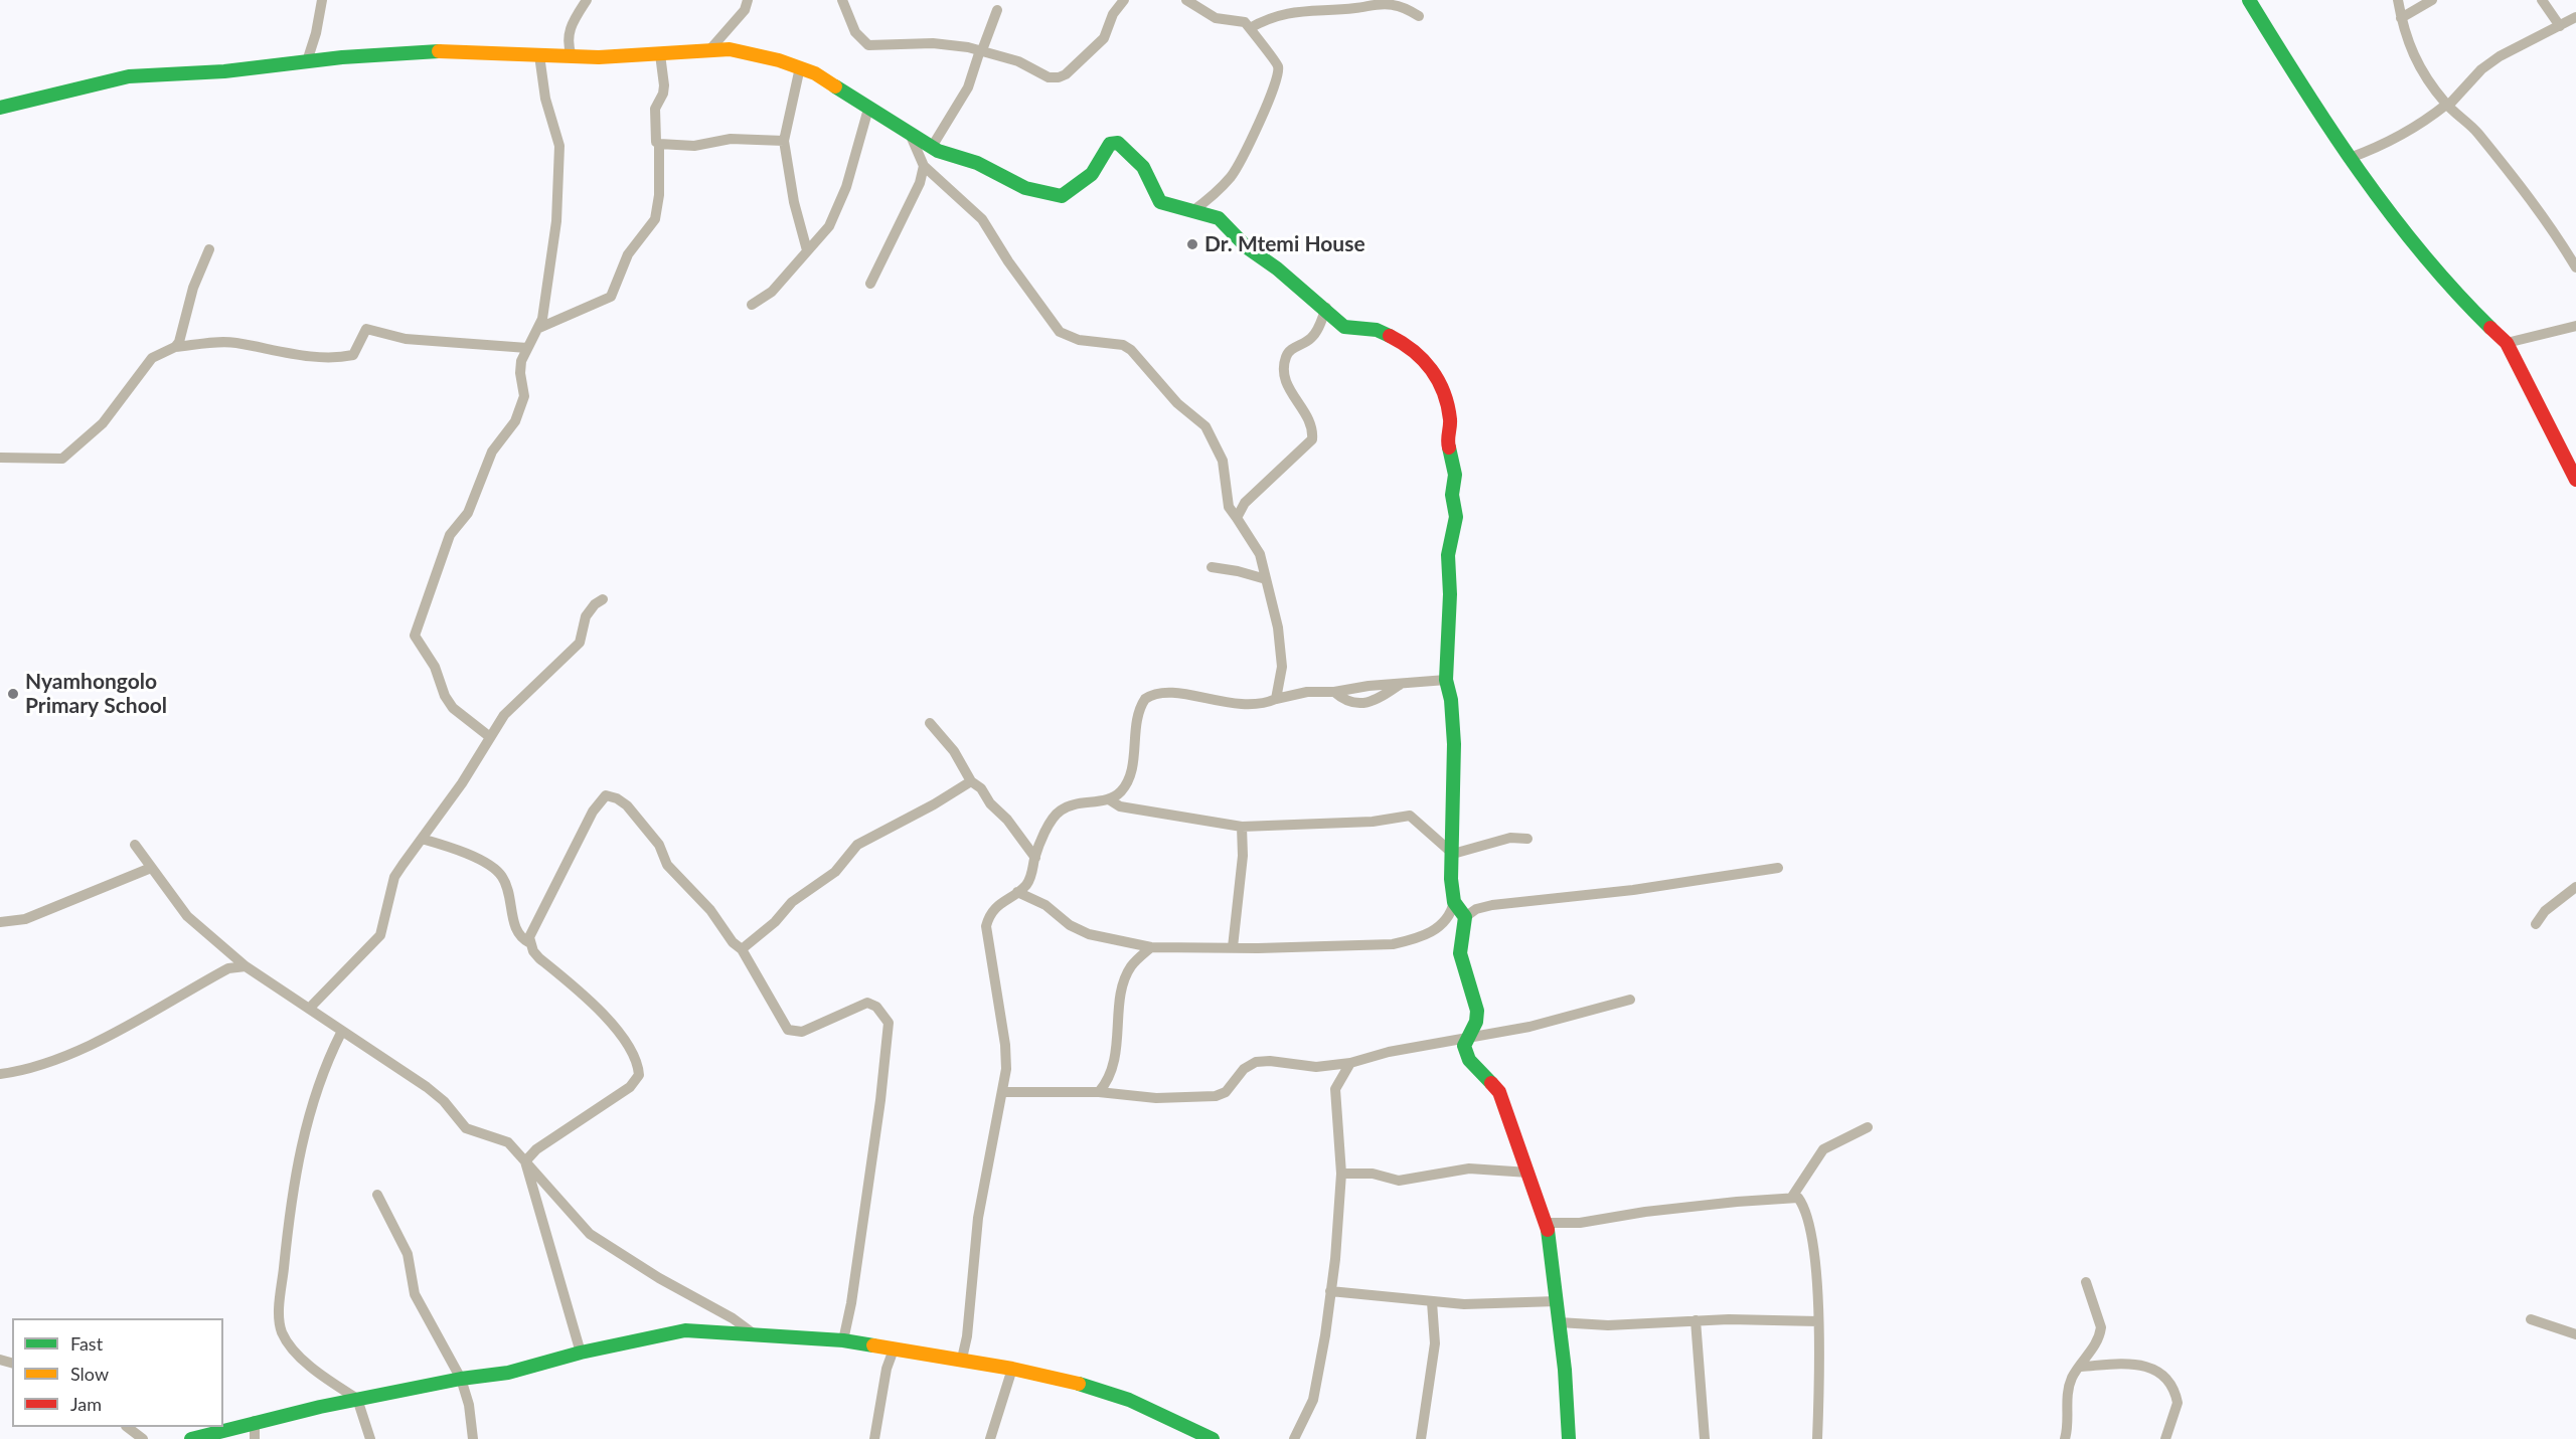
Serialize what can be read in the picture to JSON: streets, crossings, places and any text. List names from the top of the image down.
{
  "places": ["Dr. Mtemi House", "Nyamhongolo Primary School"],
  "legend": ["Fast", "Slow", "Jam"]
}
